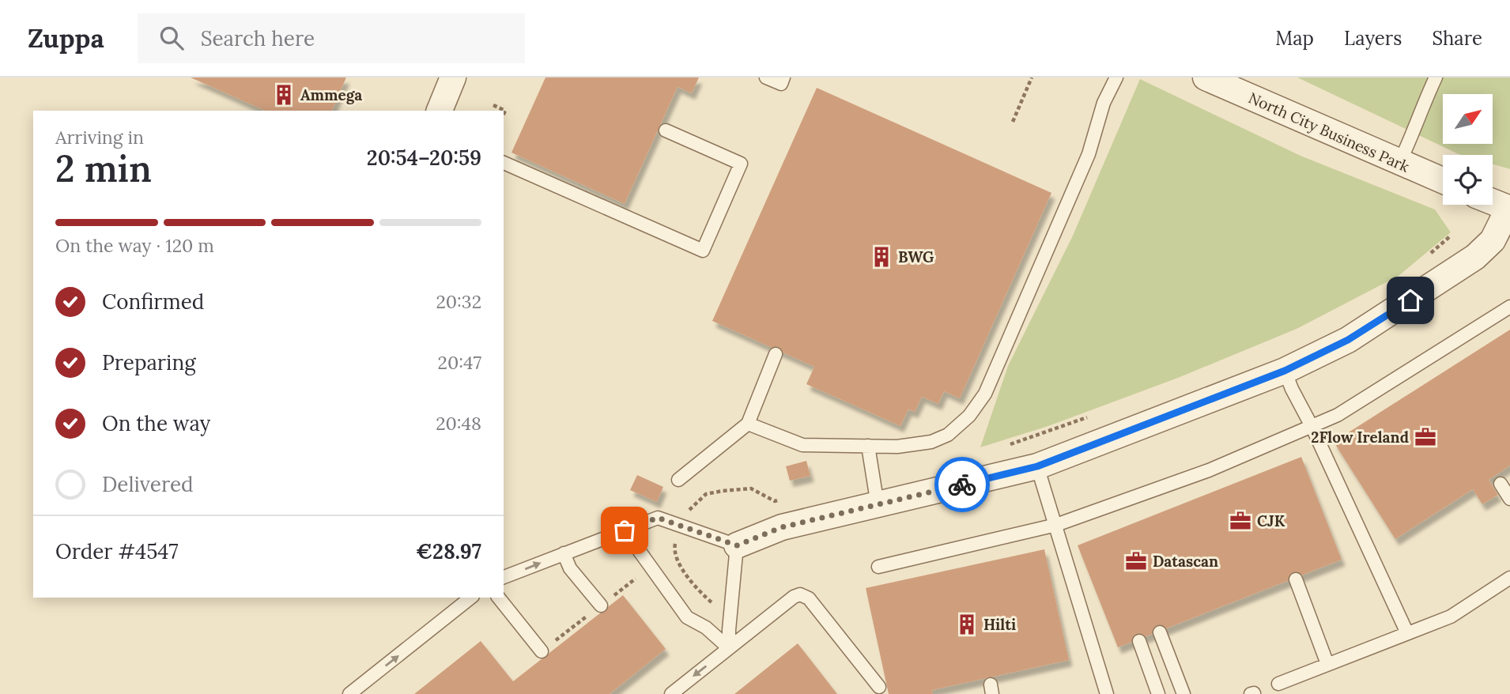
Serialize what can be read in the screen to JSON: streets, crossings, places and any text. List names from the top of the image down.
{
  "streets": {
    "street": ["North City Business Park"]
  },
  "places": {
    "building": ["Ammega", "BWG", "Hilti"],
    "office": ["2Flow Ireland", "CJK", "Datascan"]
  },
  "north": "top right",
  "page": {
    "header": "Zuppa",
    "search": "Search here",
    "nav": ["Map", "Layers", "Share"],
    "heading": ["2 min", "Arriving in", "20:54–20:59"],
    "panel": ["Order #4547", "€28.97"],
    "bar": "On the way · 120 m",
    "list": [
      ["Confirmed", "20:32"],
      ["Preparing", "20:47"],
      ["On the way", "20:48"],
      "Delivered"
    ]
  }
}
